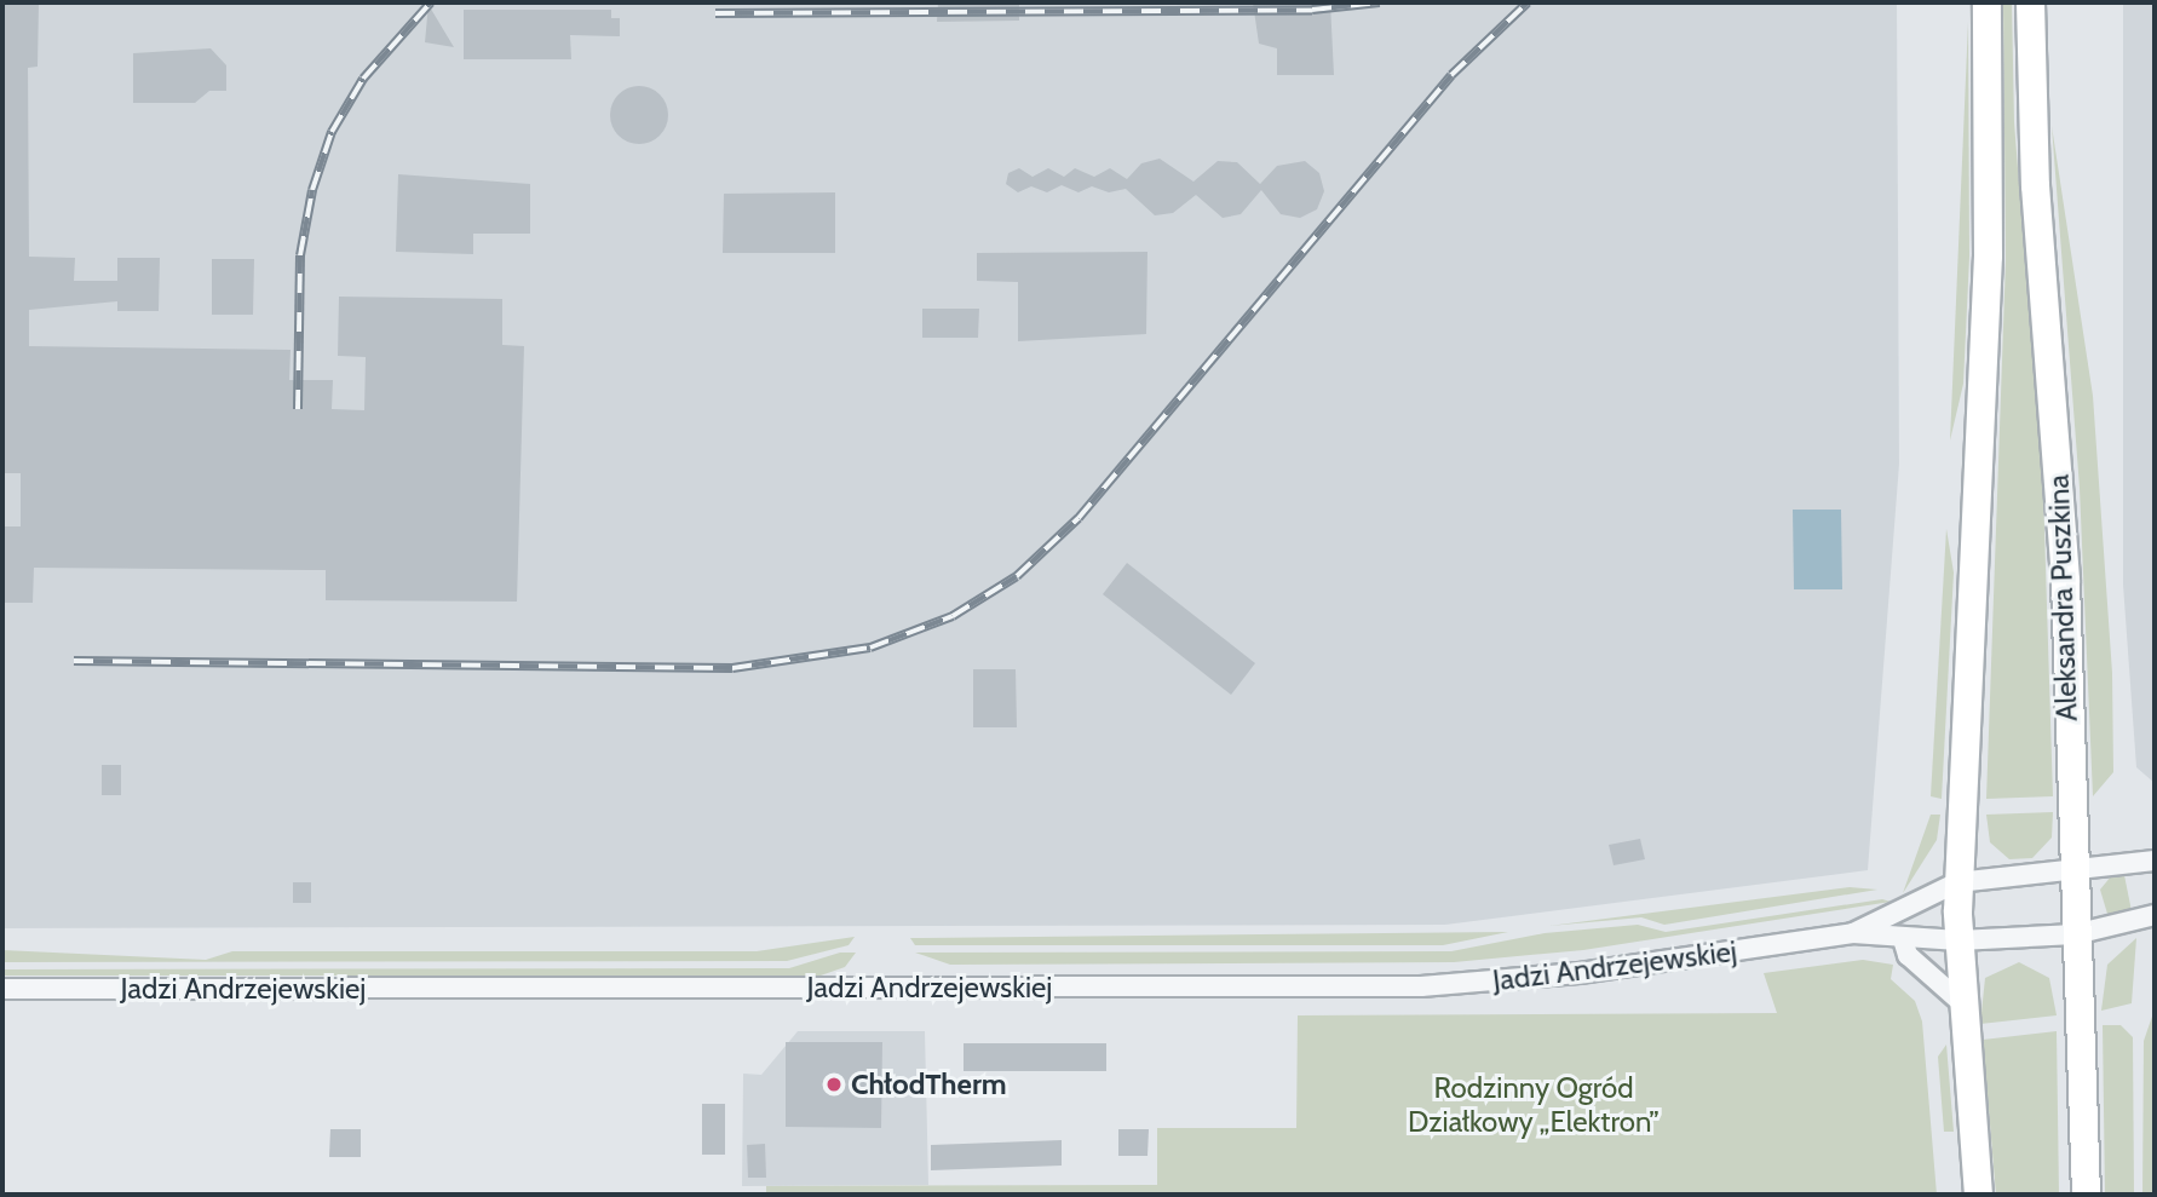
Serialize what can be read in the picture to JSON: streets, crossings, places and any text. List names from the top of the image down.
{
  "streets": {
    "main road": ["Aleksandra Puszkina"],
    "street": ["Jadzi Andrzejewskiej"]
  },
  "crossings": [
    ["Aleksandra Puszkina", "Jadzi Andrzejewskiej"]
  ],
  "parks": ["Rodzinny Ogród Działkowy „Elektron”"],
  "places": ["ChłodTherm"]
}
